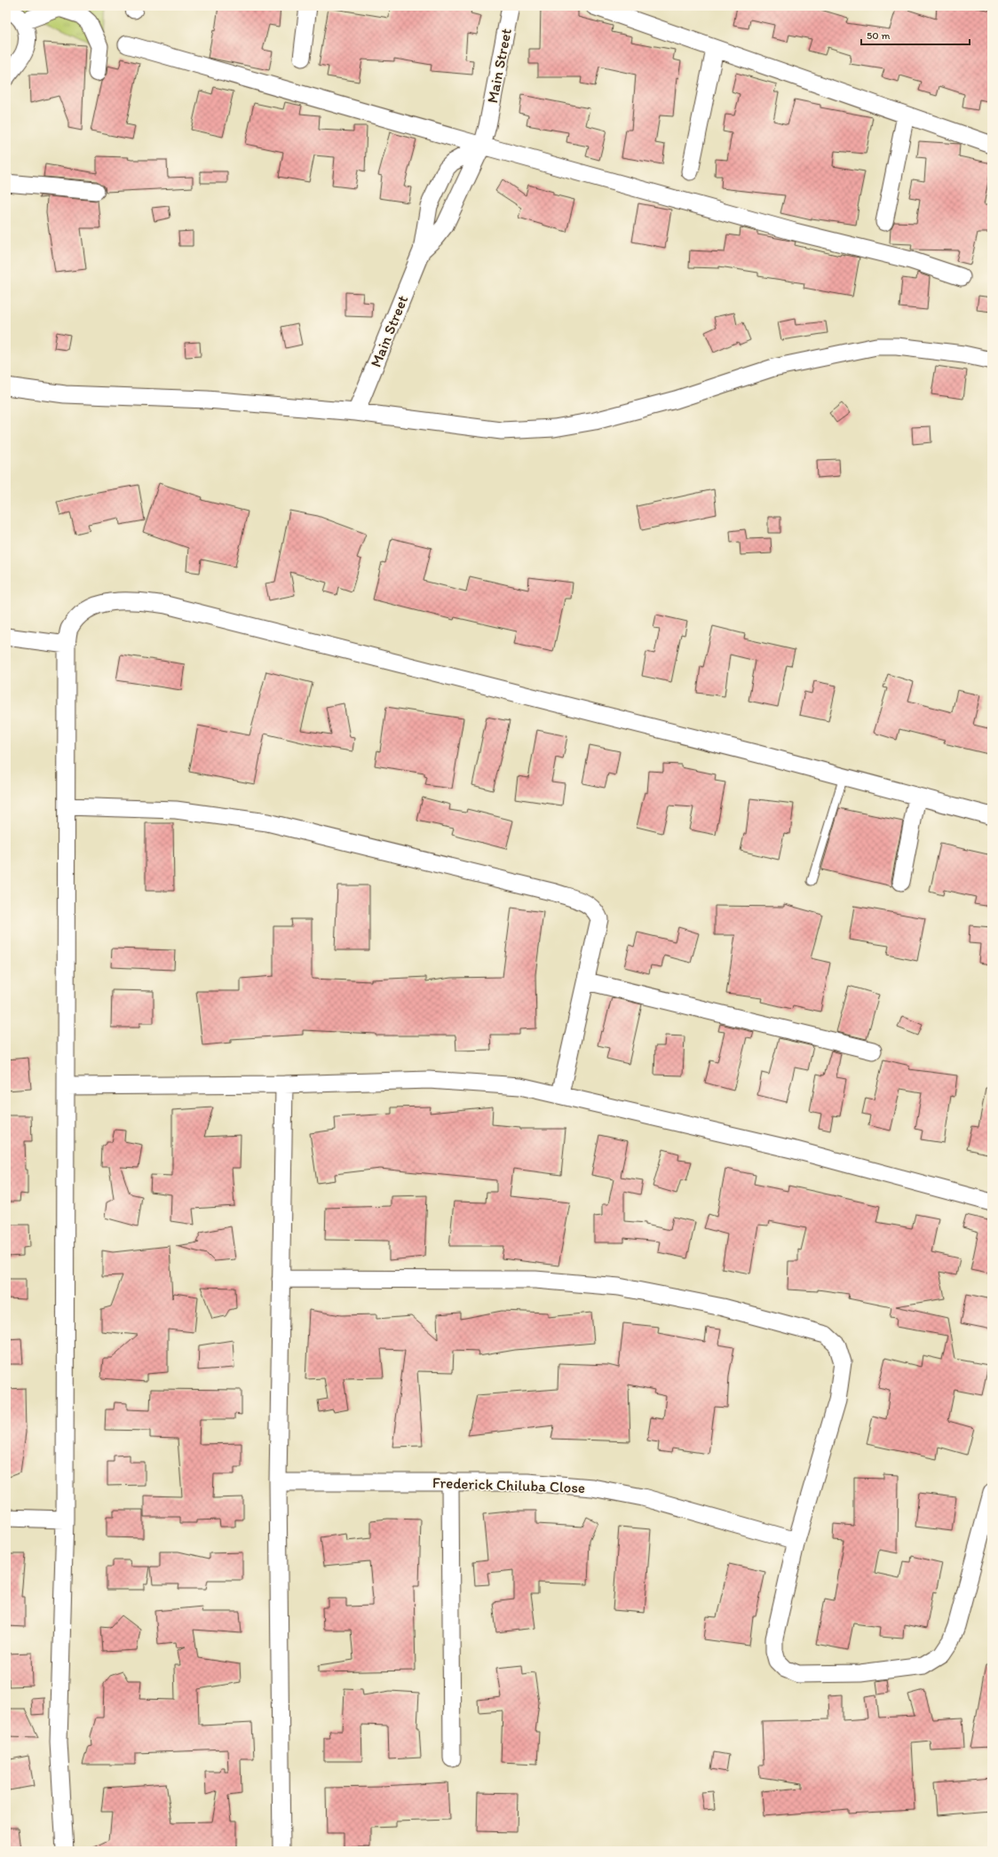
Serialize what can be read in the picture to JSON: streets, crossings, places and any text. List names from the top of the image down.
{
  "streets": {
    "street": ["Main Street", "Frederick Chiluba Close"]
  },
  "scale_bar": "50 m"
}
